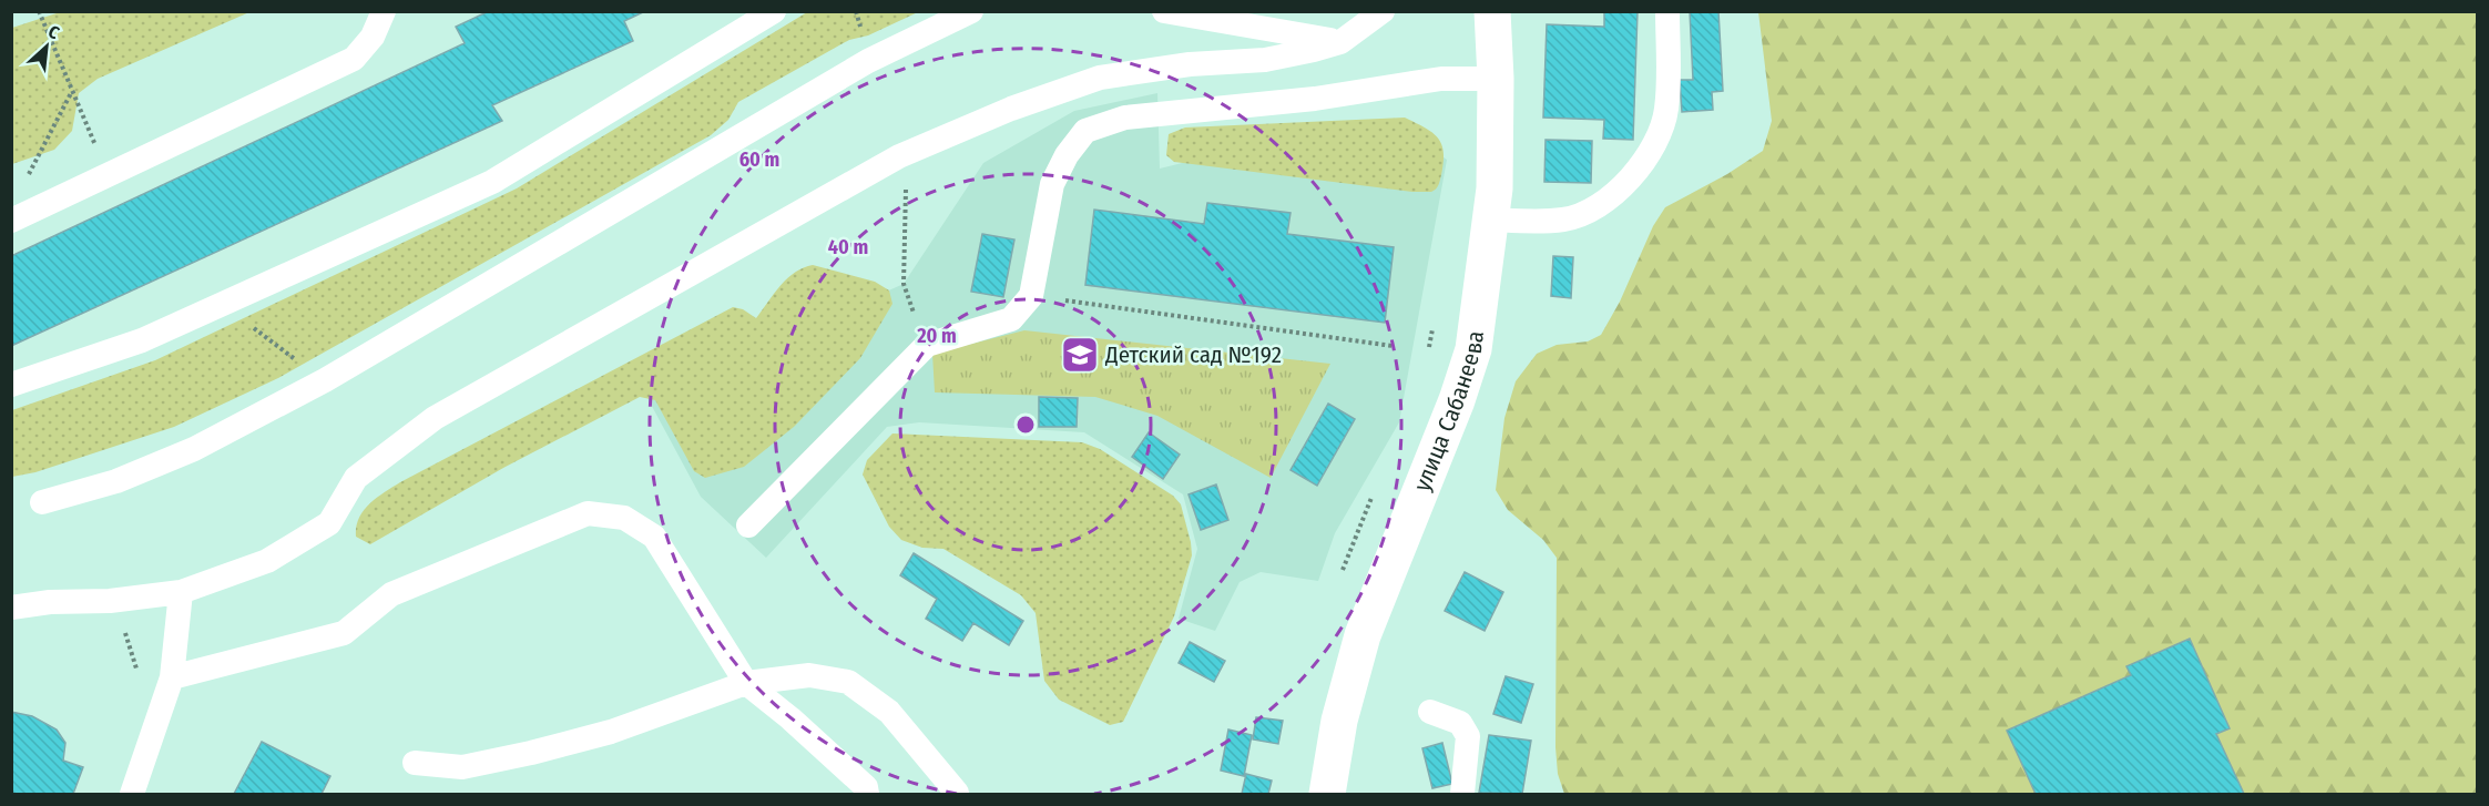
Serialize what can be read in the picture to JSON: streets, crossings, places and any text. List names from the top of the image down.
{
  "streets": {
    "street": ["улица Сабанеева"]
  },
  "places": {
    "school or university": ["Детский сад №192"]
  },
  "north": "top right",
  "rings": ["60 m", "40 m", "20 m"]
}
